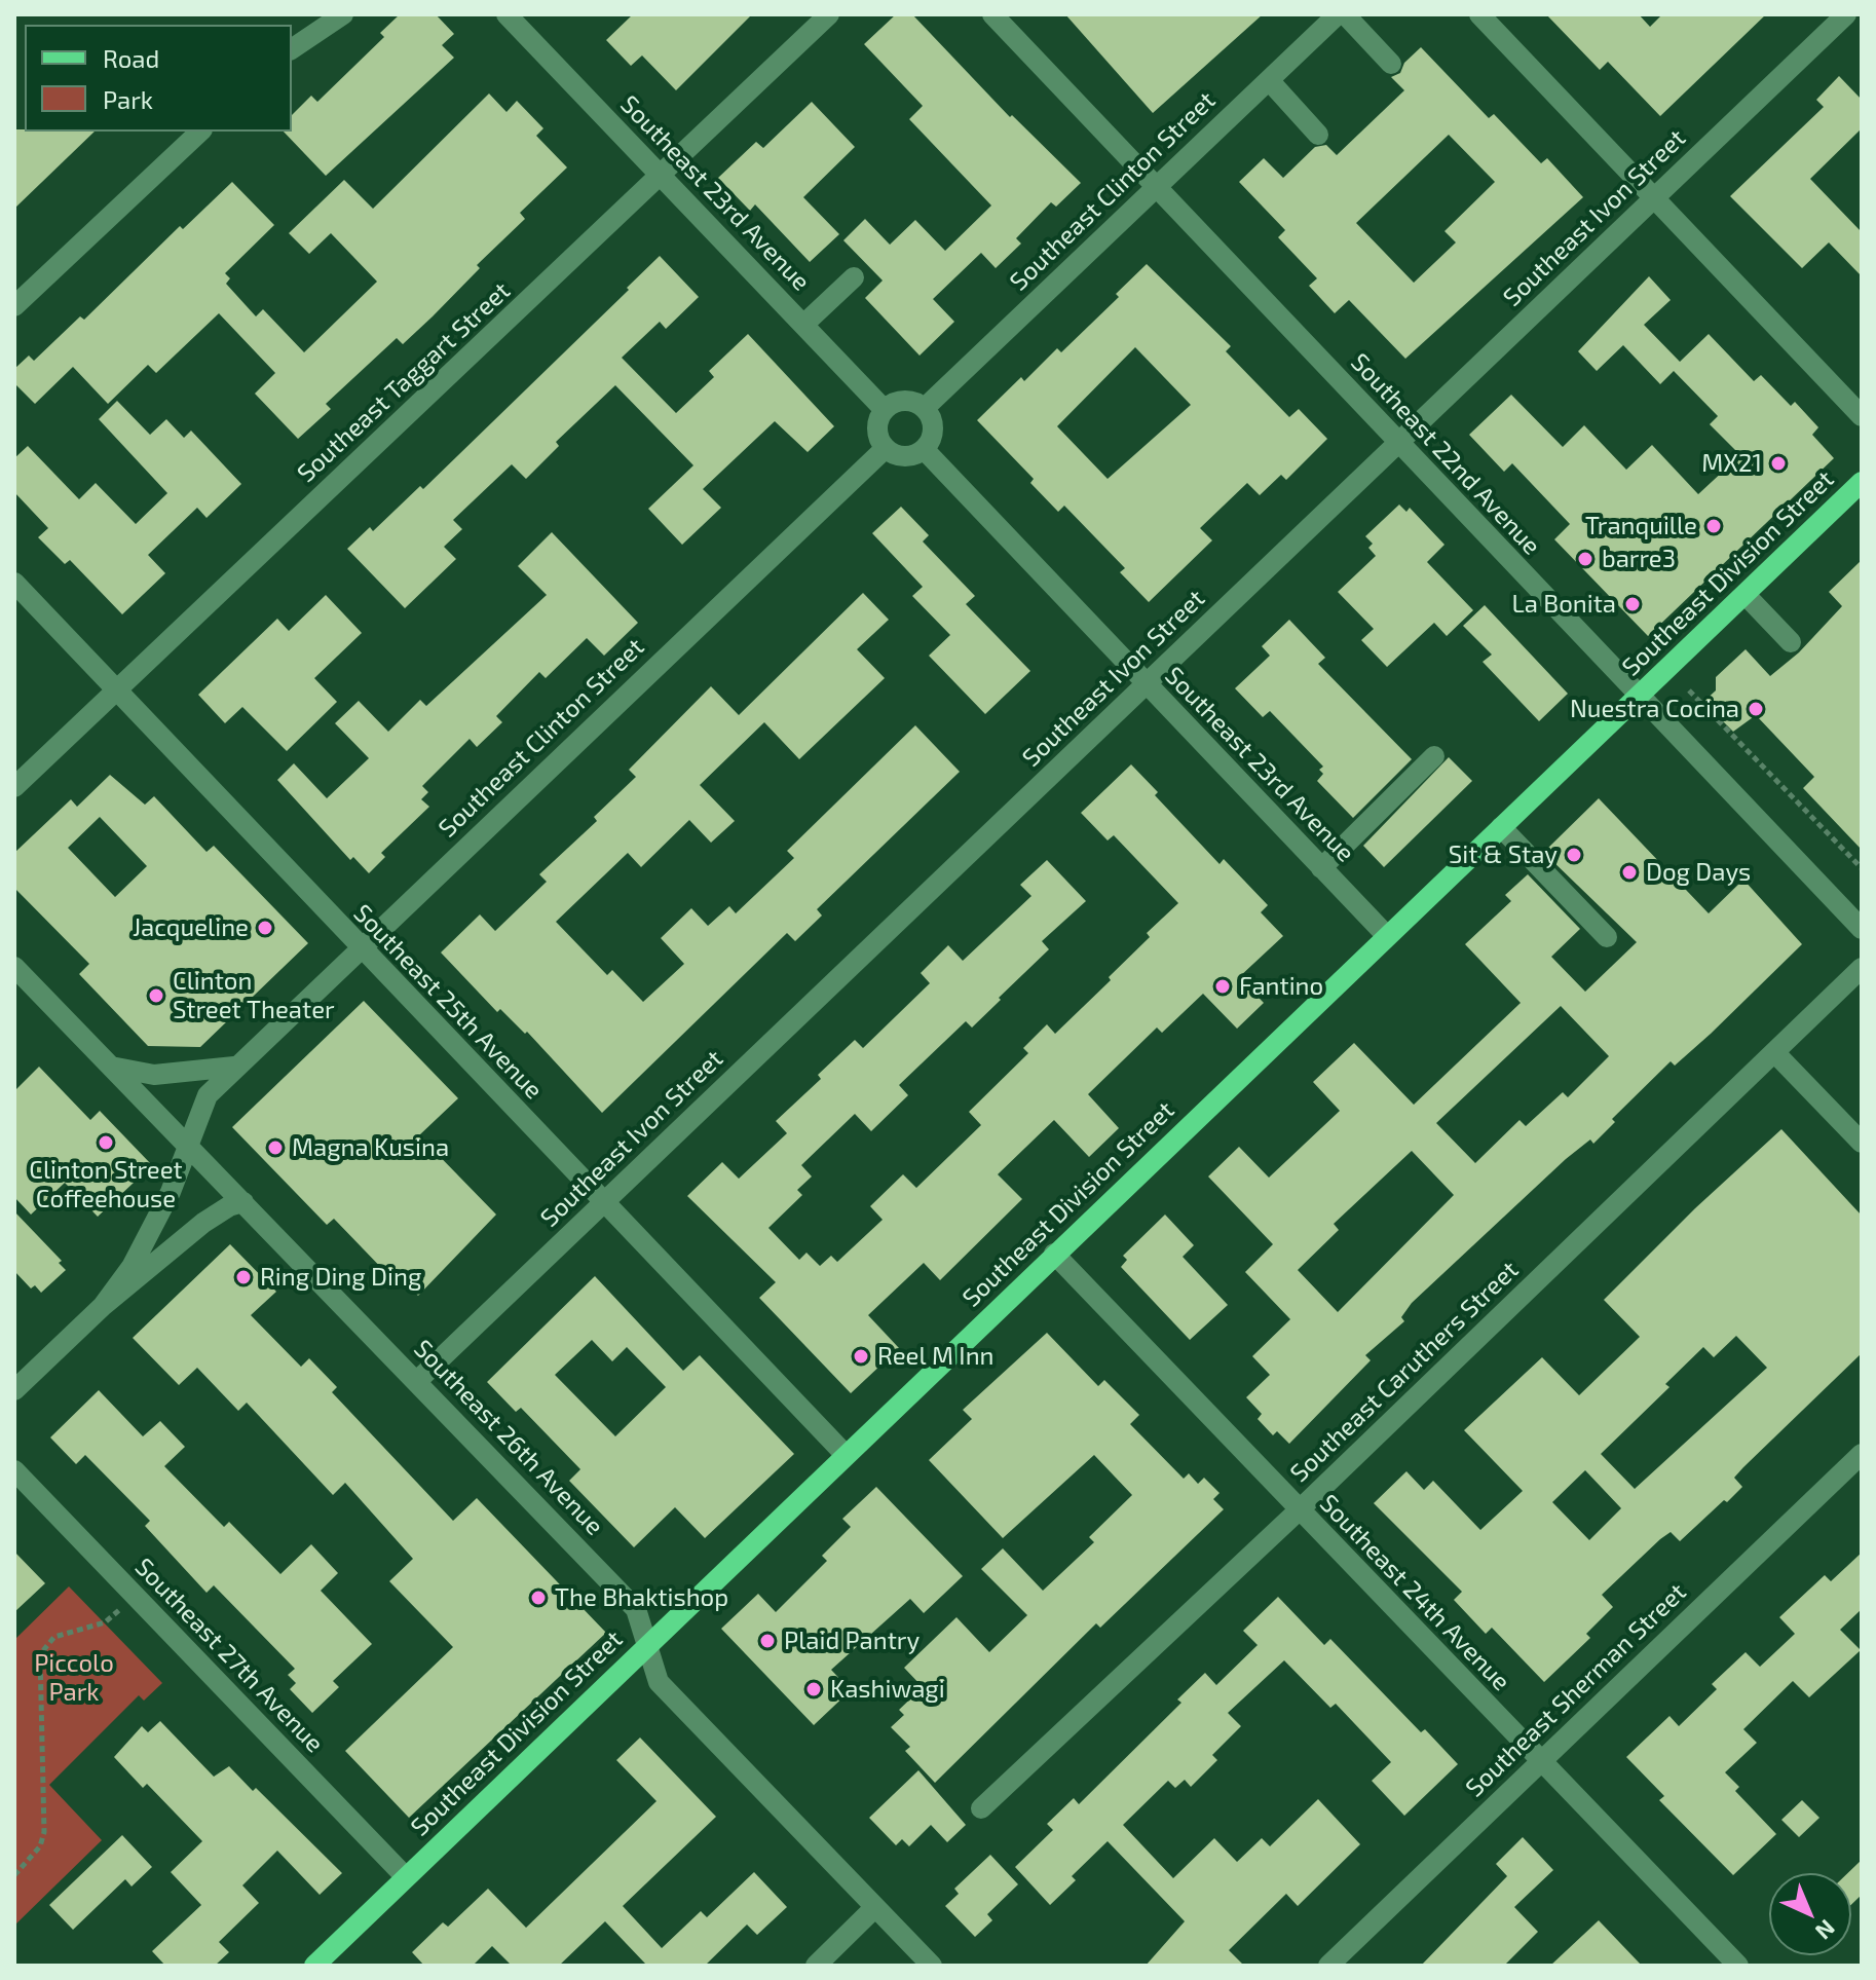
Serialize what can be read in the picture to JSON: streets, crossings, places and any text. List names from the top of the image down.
{
  "streets": {
    "main road": ["Southeast Division Street"],
    "street": [
      "Southeast Clinton Street",
      "Southeast 23rd Avenue",
      "Southeast Ivon Street",
      "Southeast Taggart Street",
      "Southeast 22nd Avenue",
      "Southeast 25th Avenue",
      "Southeast Caruthers Street",
      "Southeast 26th Avenue",
      "Southeast 24th Avenue",
      "Southeast 27th Avenue",
      "Southeast Sherman Street"
    ]
  },
  "crossings": [
    ["Southeast Clinton Street", "Southeast 23rd Avenue"],
    ["Southeast Clinton Street", "Southeast 22nd Avenue"],
    ["Southeast Clinton Street", "Southeast 25th Avenue"],
    ["Southeast Clinton Street", "Southeast 26th Avenue"],
    ["Southeast 23rd Avenue", "Southeast Ivon Street"],
    ["Southeast 23rd Avenue", "Southeast Taggart Street"],
    ["Southeast 23rd Avenue", "Southeast Division Street"],
    ["Southeast Ivon Street", "Southeast 22nd Avenue"],
    ["Southeast Ivon Street", "Southeast 25th Avenue"],
    ["Southeast Ivon Street", "Southeast 26th Avenue"],
    ["Southeast Taggart Street", "Southeast 25th Avenue"],
    ["Southeast 22nd Avenue", "Southeast Division Street"],
    ["Southeast Division Street", "Southeast 25th Avenue"],
    ["Southeast Division Street", "Southeast 26th Avenue"],
    ["Southeast Division Street", "Southeast 24th Avenue"],
    ["Southeast Division Street", "Southeast 27th Avenue"],
    ["Southeast Caruthers Street", "Southeast 24th Avenue"],
    ["Southeast 24th Avenue", "Southeast Sherman Street"]
  ],
  "parks": ["Piccolo Park"],
  "places": [
    "MX21",
    "Tranquille",
    "barre3",
    "La Bonita",
    "Nuestra Cocina",
    "Sit & Stay",
    "Dog Days",
    "Jacqueline",
    "Fantino",
    "Clinton Street Theater",
    "Clinton Street Coffeehouse",
    "Magna Kusina",
    "Ring Ding Ding",
    "Reel M Inn",
    "The Bhaktishop",
    "Plaid Pantry",
    "Kashiwagi"
  ],
  "legend": ["Road", "Park"],
  "north": "bottom right"
}
